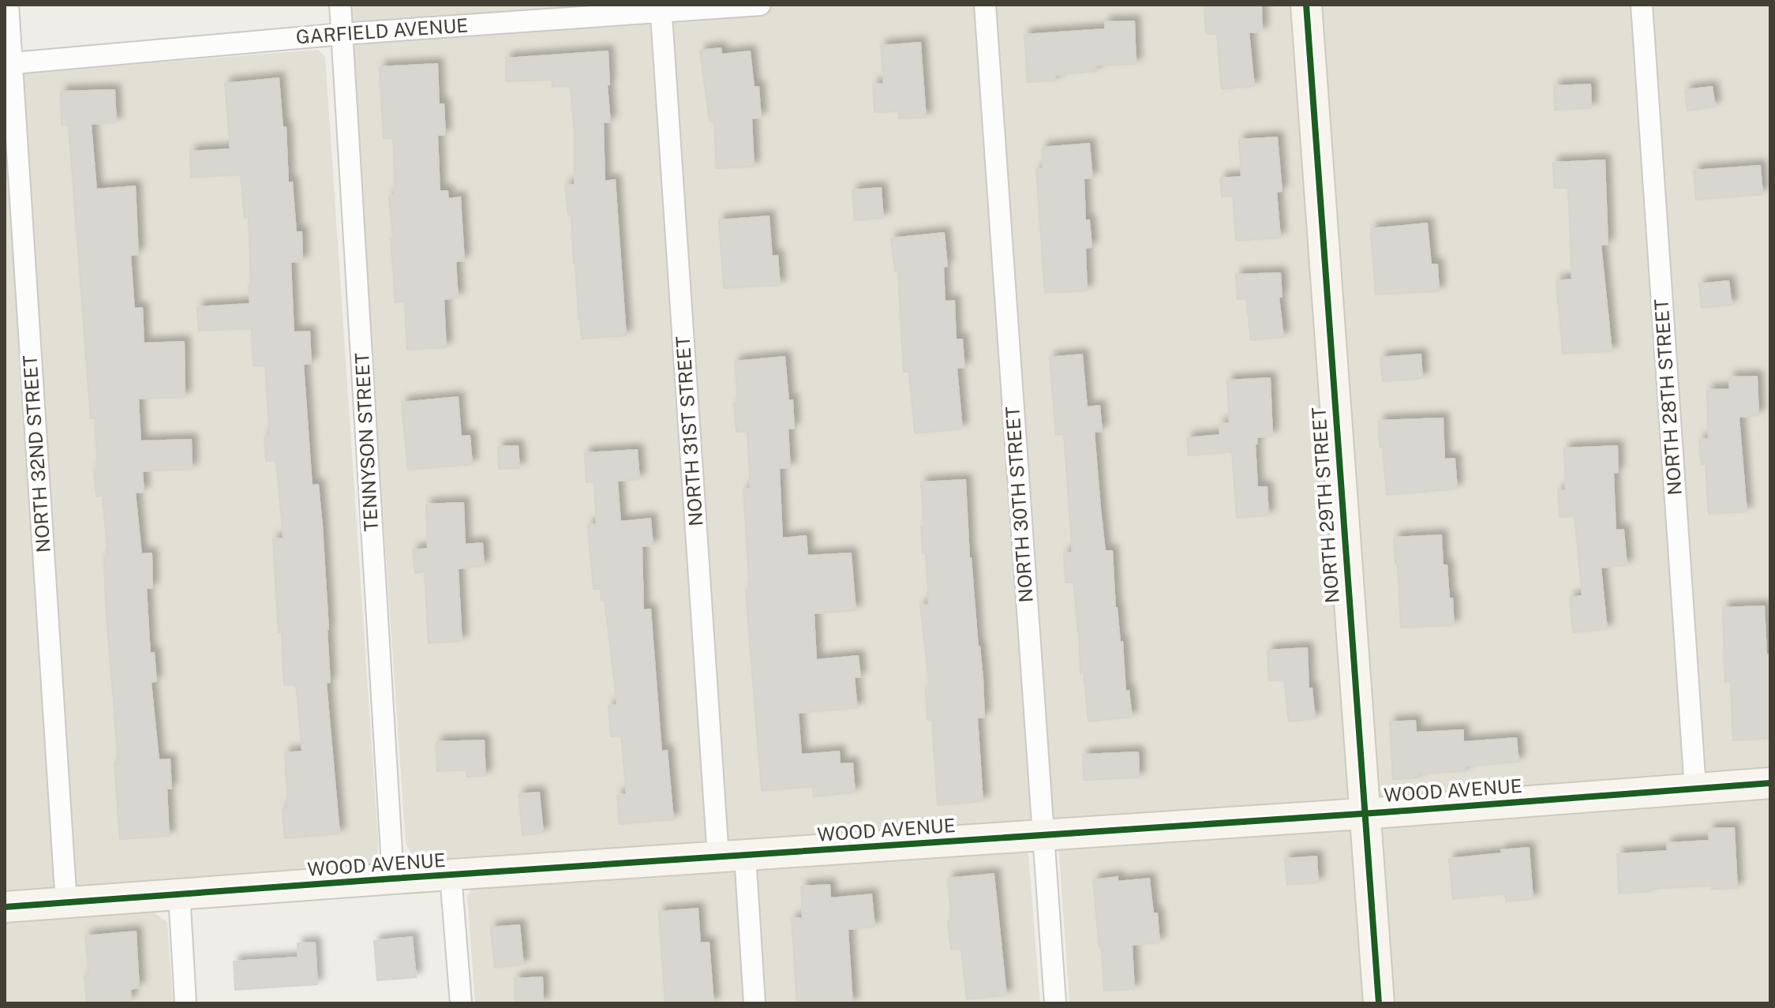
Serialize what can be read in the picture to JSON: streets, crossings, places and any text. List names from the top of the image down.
{
  "streets": {
    "street": [
      "GARFIELD AVENUE",
      "NORTH 28TH STREET",
      "NORTH 31ST STREET",
      "TENNYSON STREET",
      "NORTH 32ND STREET",
      "NORTH 30TH STREET",
      "NORTH 29TH STREET",
      "WOOD AVENUE"
    ]
  },
  "crossings": [
    ["GARFIELD AVENUE", "NORTH 31ST STREET"],
    ["GARFIELD AVENUE", "TENNYSON STREET"],
    ["GARFIELD AVENUE", "NORTH 32ND STREET"],
    ["NORTH 28TH STREET", "WOOD AVENUE"],
    ["NORTH 31ST STREET", "WOOD AVENUE"],
    ["TENNYSON STREET", "WOOD AVENUE"],
    ["NORTH 32ND STREET", "WOOD AVENUE"],
    ["NORTH 30TH STREET", "WOOD AVENUE"],
    ["NORTH 29TH STREET", "WOOD AVENUE"]
  ]
}
